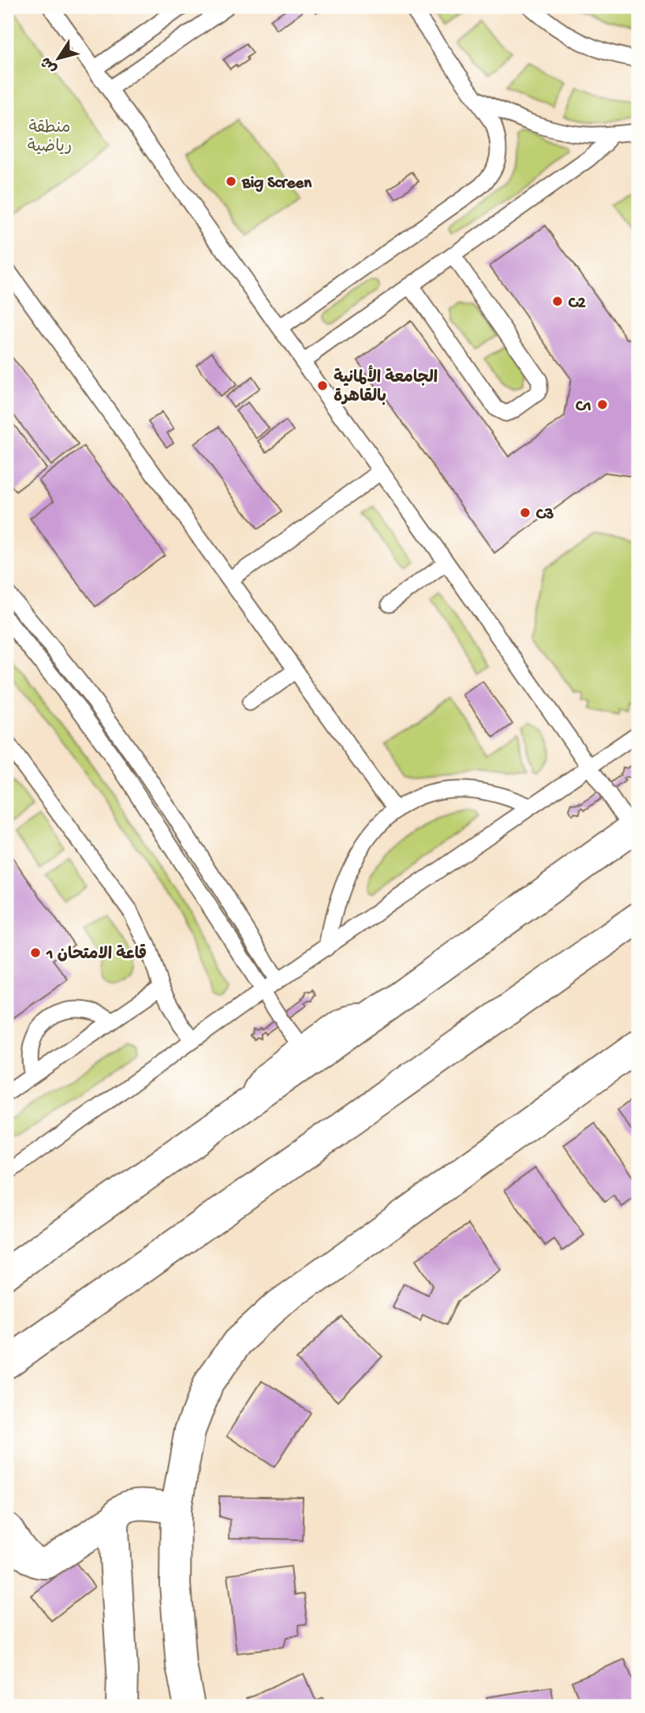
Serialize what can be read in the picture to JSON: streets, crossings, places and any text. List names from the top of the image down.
{
  "parks": ["منطقة رياضية"],
  "places": [
    "Big Screen",
    "C2",
    "الجامعة الألمانية بالقاهرة",
    "C1",
    "C3",
    "قاعة الامتحان 1"
  ],
  "north": "bottom left"
}
